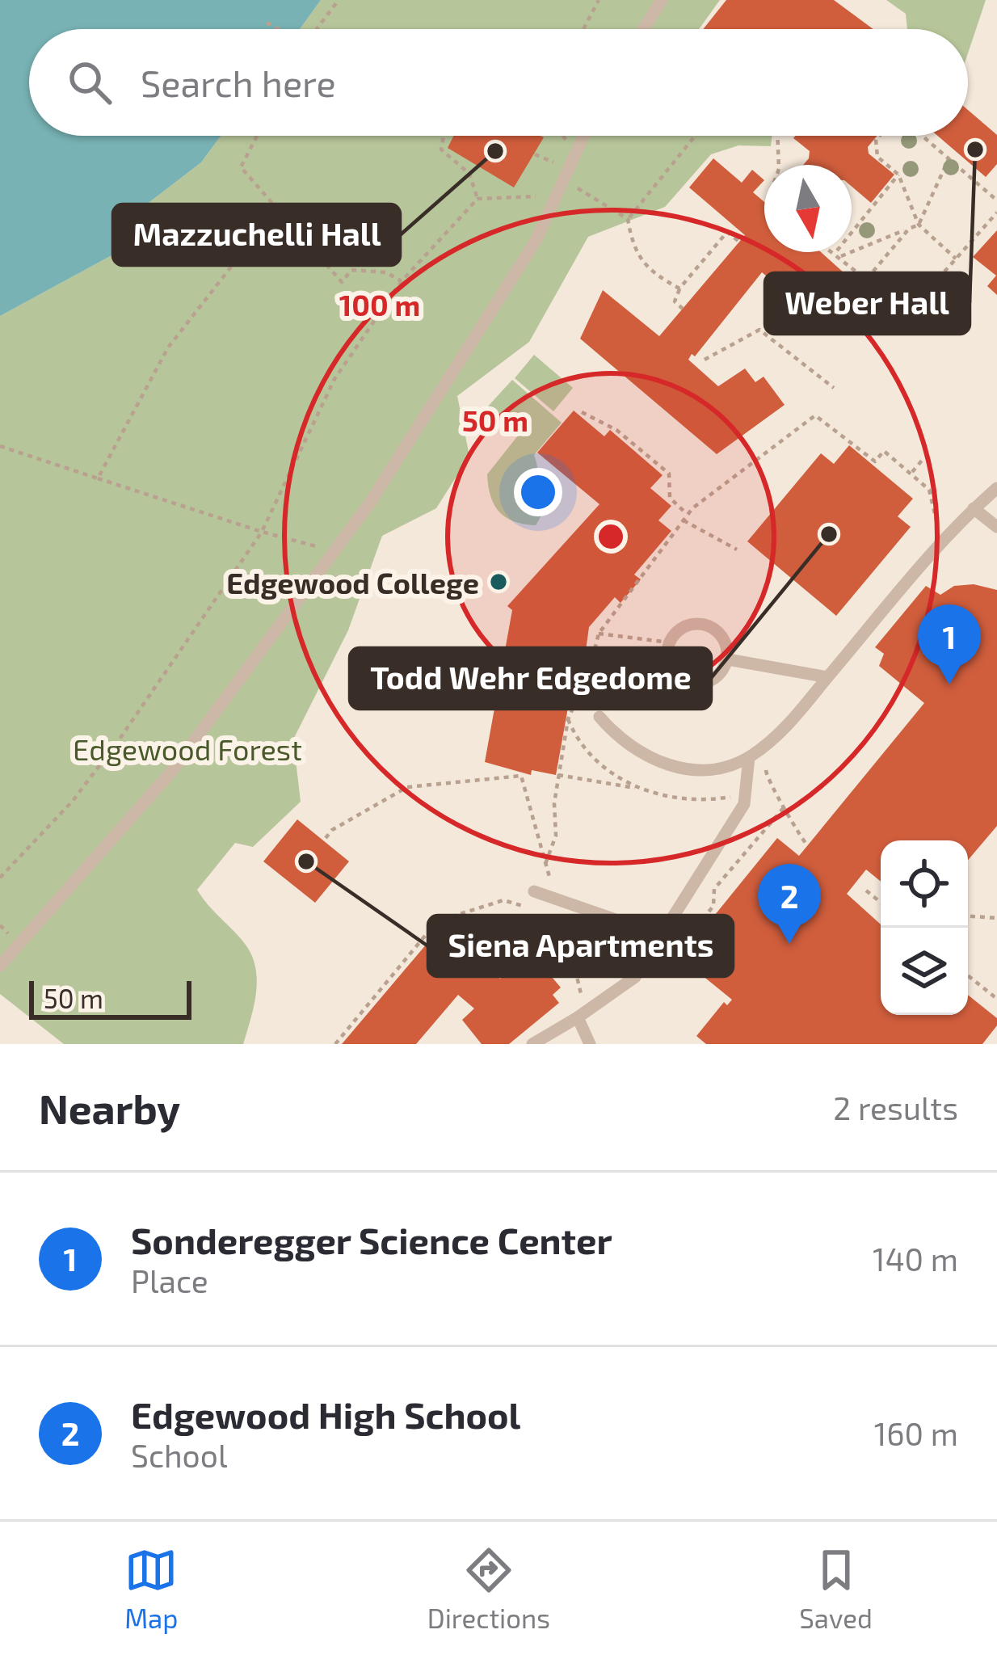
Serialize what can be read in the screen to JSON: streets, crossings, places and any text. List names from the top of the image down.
{
  "parks": ["Edgewood Forest"],
  "places": [
    "Weber Hall",
    "Mazzuchelli Hall",
    "Todd Wehr Edgedome",
    "Edgewood College",
    "Siena Apartments"
  ],
  "scale_bar": "50 m",
  "north": "bottom",
  "page": {
    "search": "Search here",
    "pins": ["1", "2"],
    "scale": "50 m",
    "heading": ["Nearby", "2 results"],
    "list": [
      {
        "mark": "1",
        "name": "Sonderegger Science Center",
        "note": "Place",
        "value": "140 m"
      },
      {
        "mark": "2",
        "name": "Edgewood High School",
        "note": "School",
        "value": "160 m"
      }
    ],
    "nav": ["Map", "Directions", "Saved"]
  },
  "rings": ["100 m", "50 m"]
}
